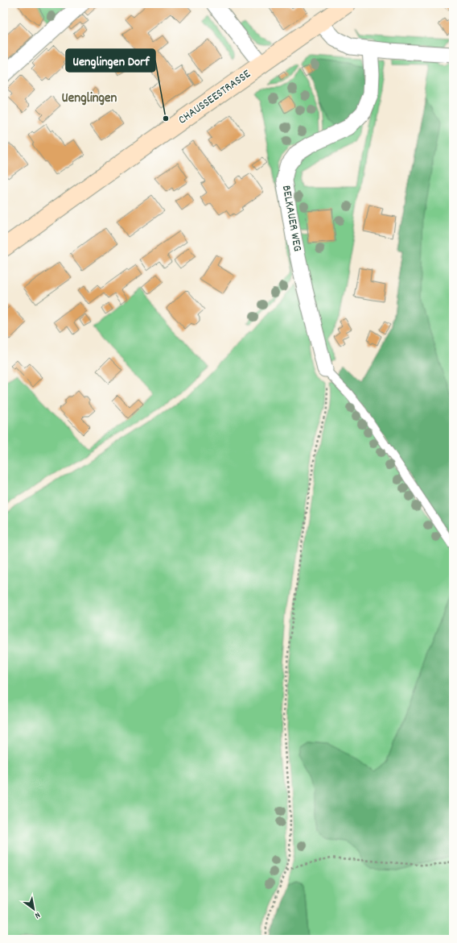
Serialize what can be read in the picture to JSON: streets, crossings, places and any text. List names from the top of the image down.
{
  "streets": {
    "main road": ["CHAUSSEESTRASSE"],
    "street": ["BELKAUER WEG"]
  },
  "districts": ["Uenglingen"],
  "places": ["Uenglingen Dorf"],
  "north": "bottom right"
}
